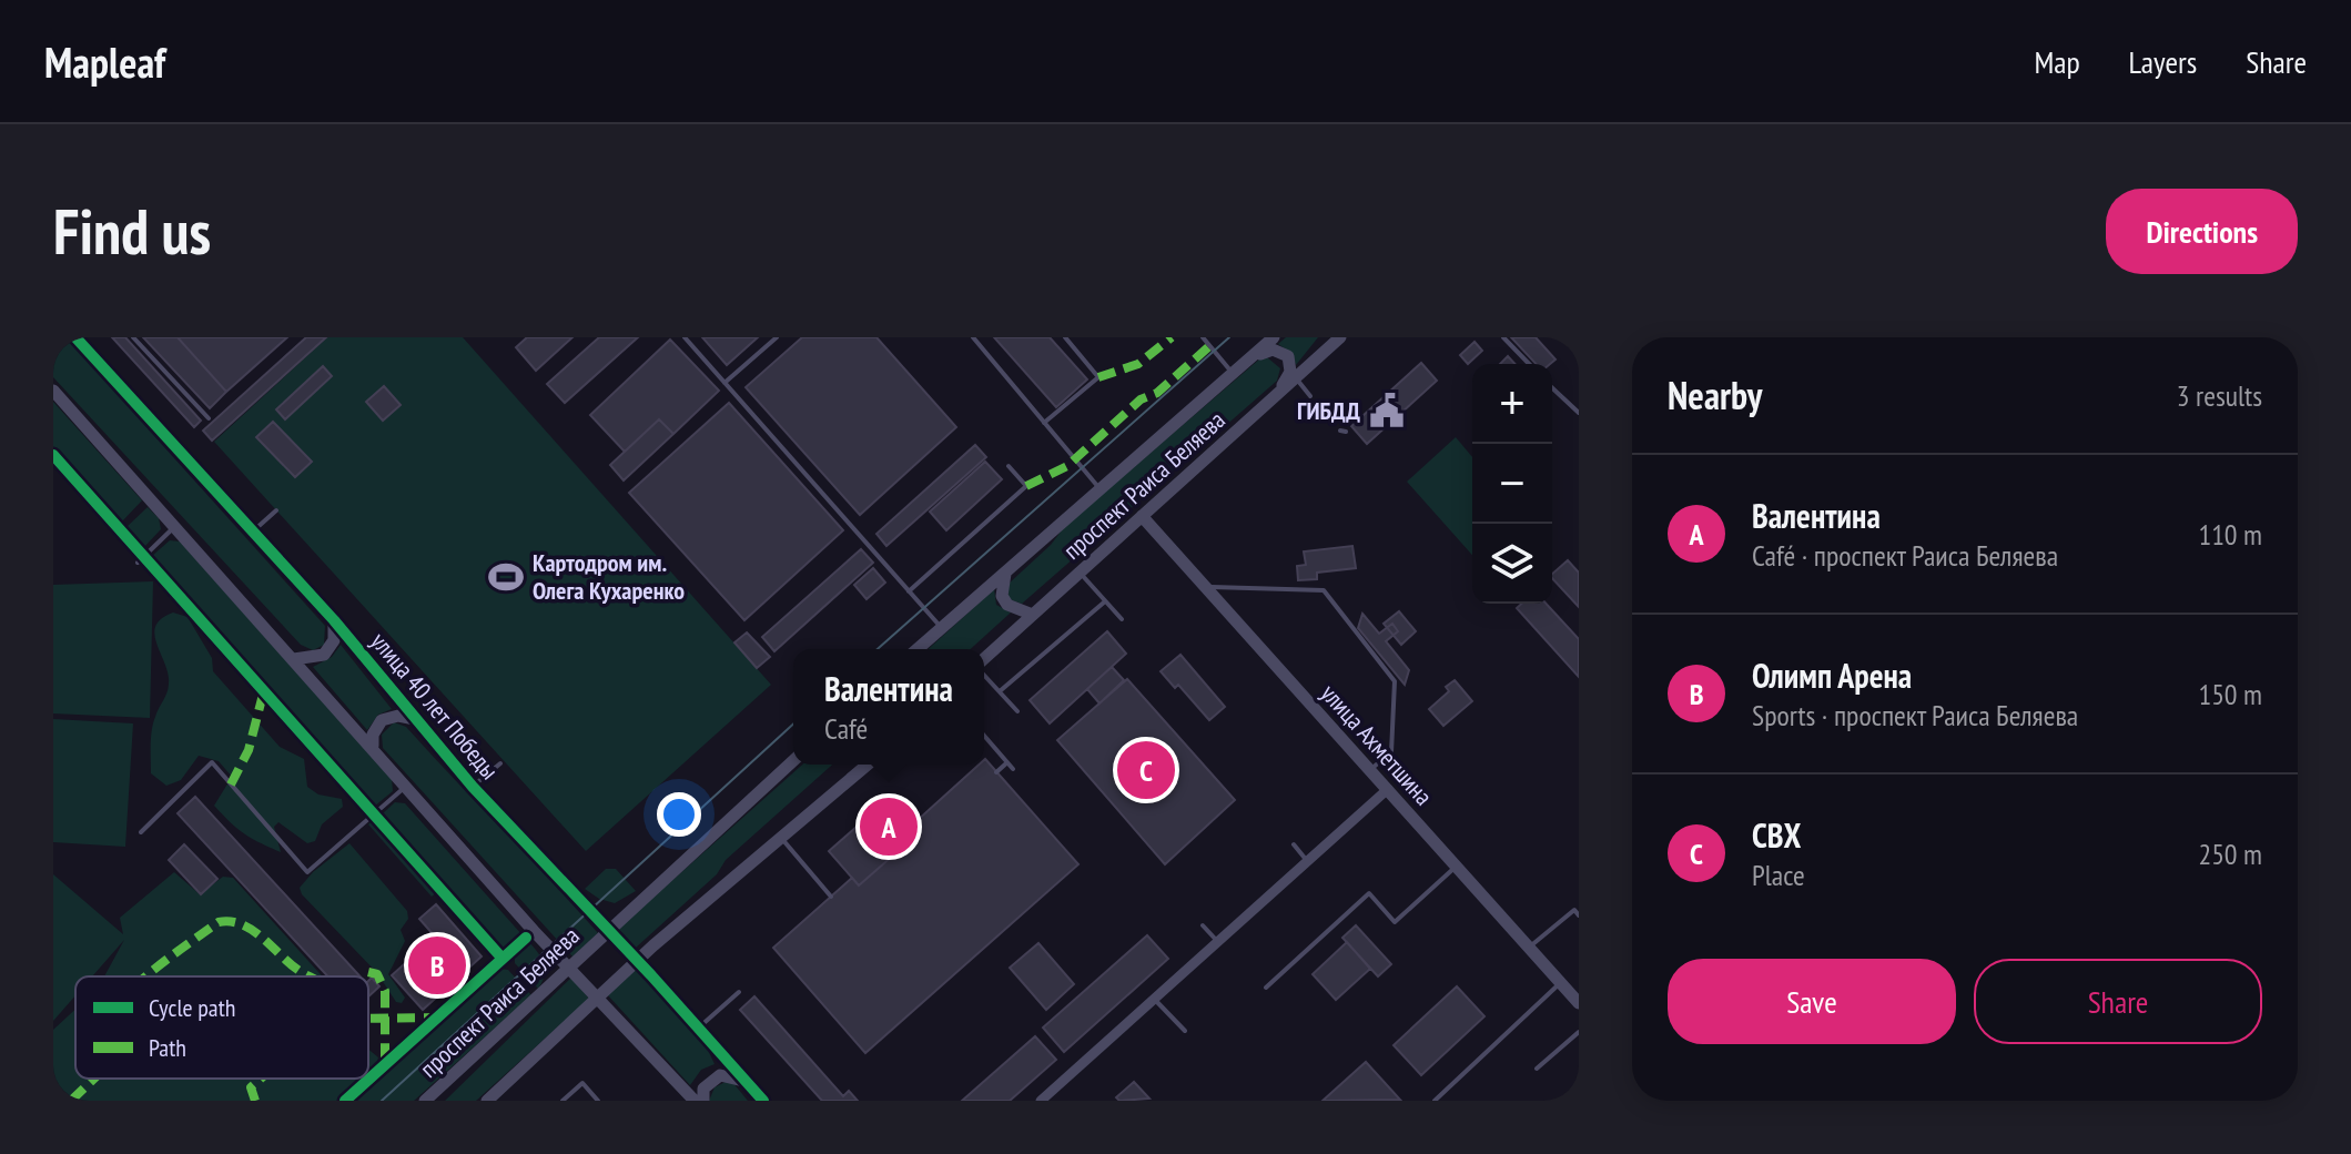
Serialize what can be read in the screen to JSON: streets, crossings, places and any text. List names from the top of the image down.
{
  "streets": {
    "street": ["проспект Раиса Беляева", "улица 40 лет Победы", "улица Ахметшина"]
  },
  "crossings": [
    ["проспект Раиса Беляева", "улица 40 лет Победы"],
    ["проспект Раиса Беляева", "улица Ахметшина"]
  ],
  "places": {
    "public building": ["ГИБДД"],
    "sports": ["Картодром им. Олега Кухаренко"]
  },
  "legend": ["Cycle path", "Path"],
  "page": {
    "header": "Mapleaf",
    "nav": ["Map", "Layers", "Share"],
    "buttons": [
      "Directions",
      ["Save", "Share"]
    ],
    "title": "Find us",
    "heading": ["Nearby", "3 results"],
    "map_buttons": ["+", "−"],
    "list": [
      {
        "mark": "A",
        "name": "Валентина",
        "note": "Café · проспект Раиса Беляева",
        "value": "110 m"
      },
      {
        "mark": "B",
        "name": "Олимп Арена",
        "note": "Sports · проспект Раиса Беляева",
        "value": "150 m"
      },
      {
        "mark": "C",
        "name": "СВХ",
        "note": "Place",
        "value": "250 m"
      }
    ],
    "popup": ["Валентина", "Café"],
    "pins": ["C", "A", "B"]
  }
}
